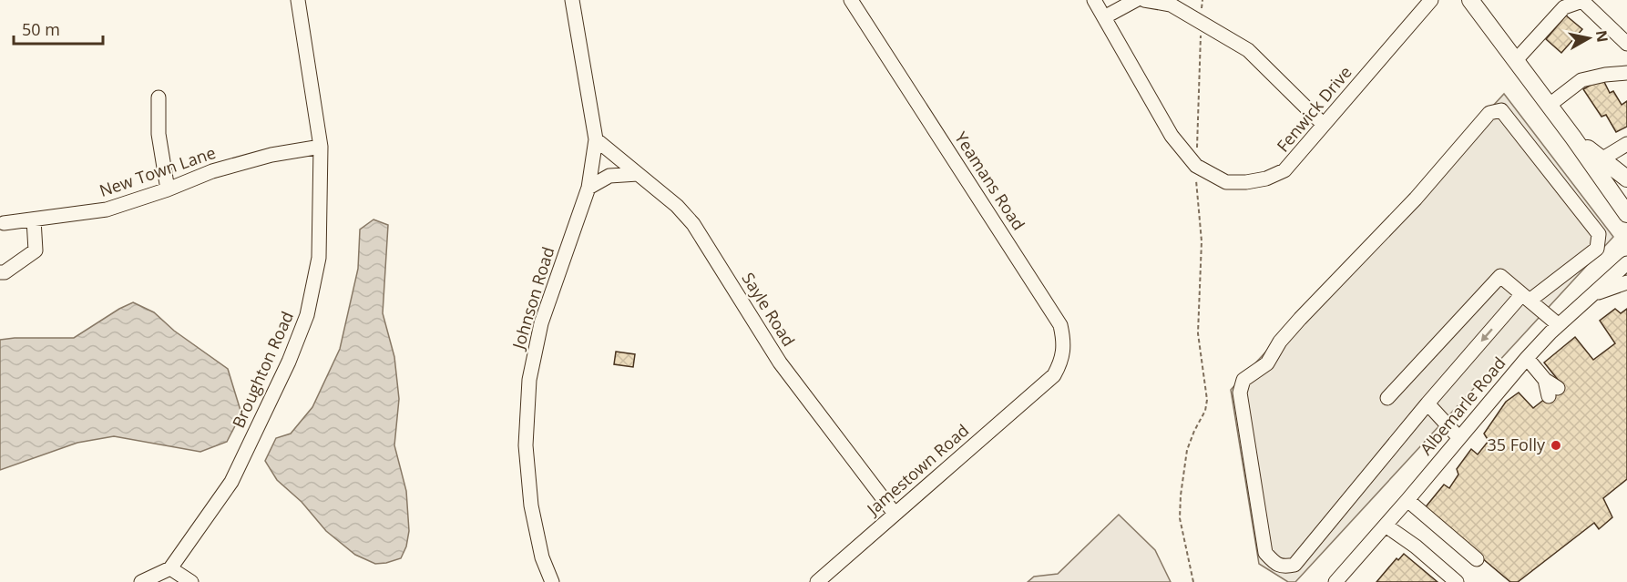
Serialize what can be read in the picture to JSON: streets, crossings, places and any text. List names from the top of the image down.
{
  "streets": {
    "street": [
      "Fenwick Drive",
      "New Town Lane",
      "Yeamans Road",
      "Johnson Road",
      "Sayle Road",
      "Broughton Road",
      "Albemarle Road",
      "Jamestown Road"
    ]
  },
  "crossings": [
    ["New Town Lane", "Broughton Road"],
    ["Yeamans Road", "Jamestown Road"],
    ["Johnson Road", "Sayle Road"],
    ["Sayle Road", "Jamestown Road"]
  ],
  "places": ["35 Folly"],
  "scale_bar": "50 m",
  "north": "right"
}
